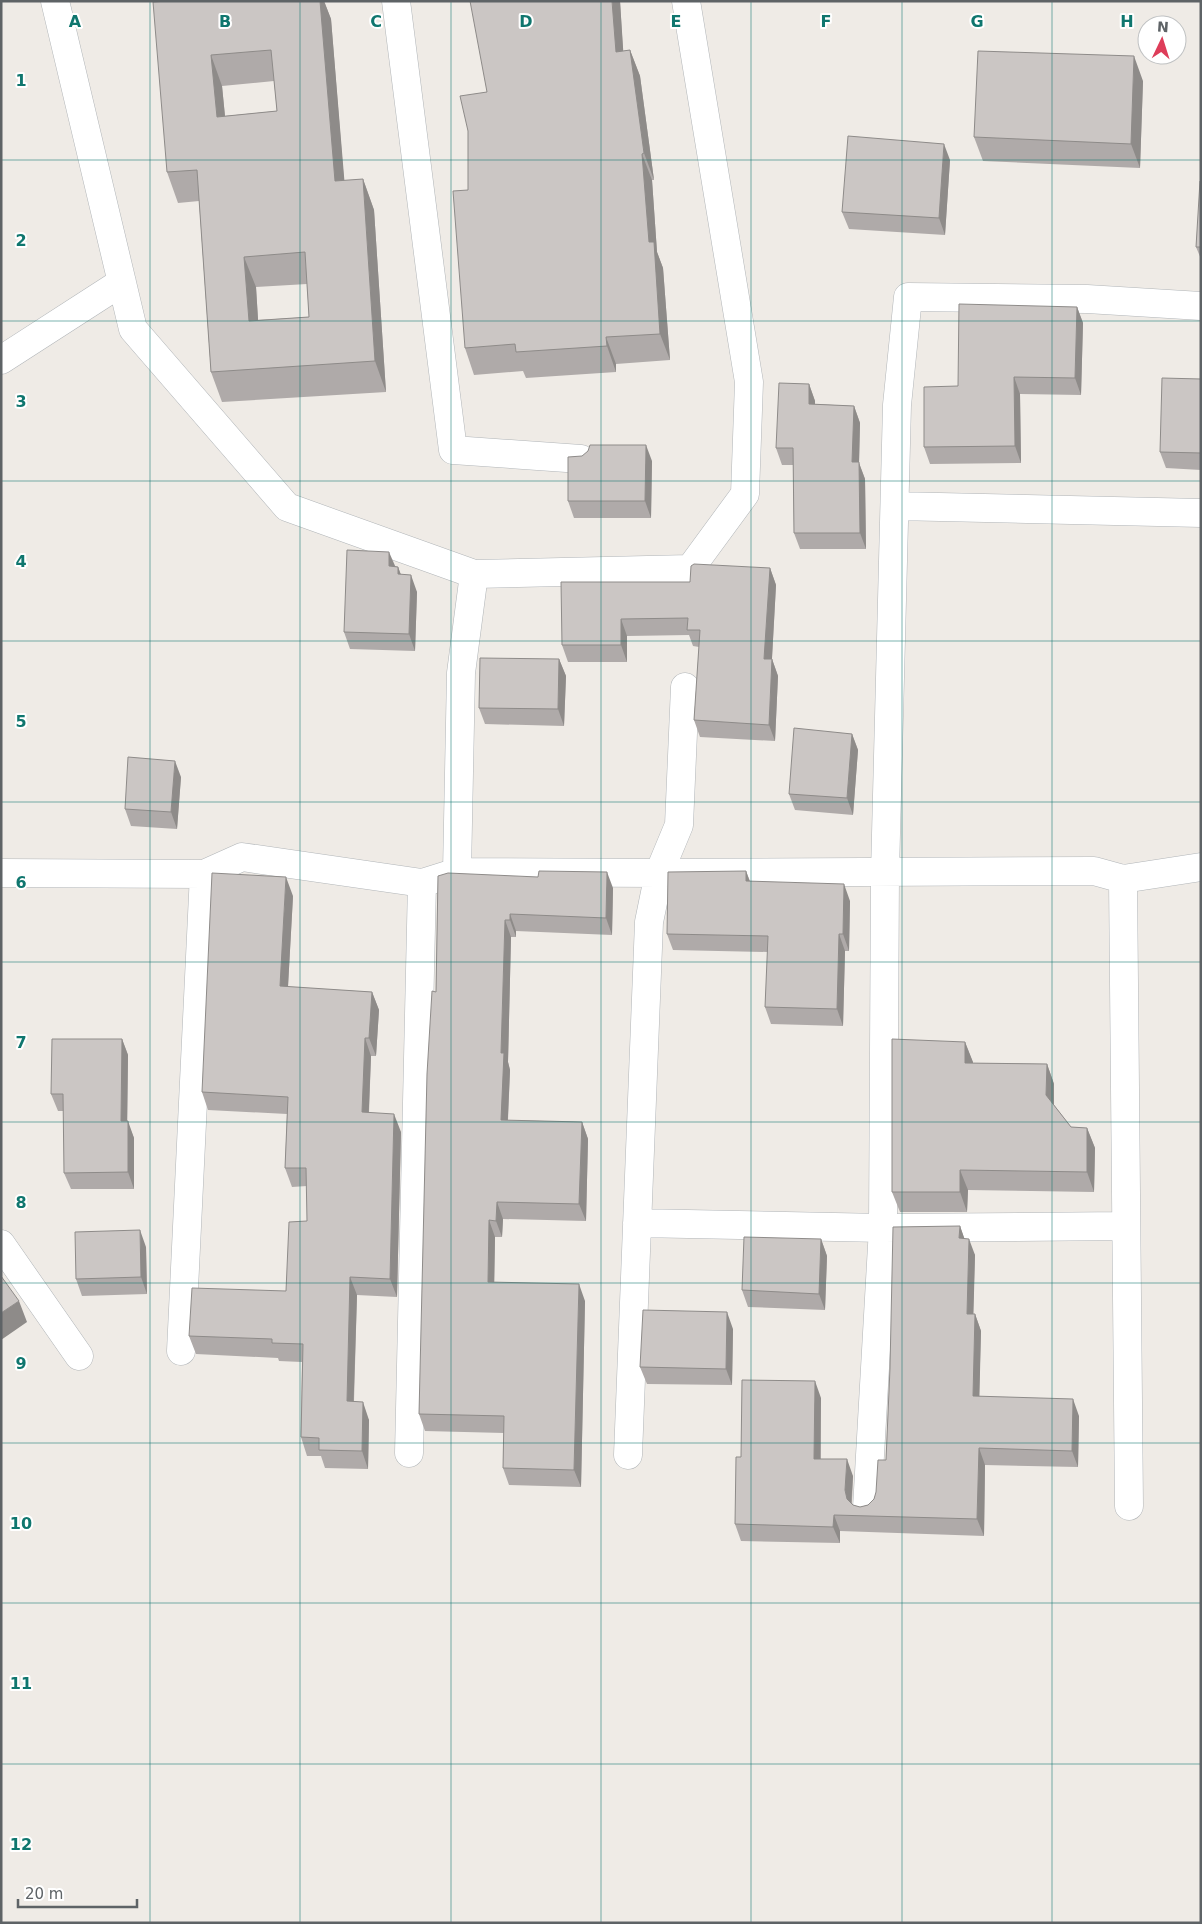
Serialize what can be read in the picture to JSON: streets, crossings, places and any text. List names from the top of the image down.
{
  "scale_bar": "20 m",
  "north": "top",
  "grid": {
    "columns": [
      "A",
      "B",
      "C",
      "D",
      "E",
      "F",
      "G",
      "H"
    ],
    "rows": [
      "1",
      "2",
      "3",
      "4",
      "5",
      "6",
      "7",
      "8",
      "9",
      "10",
      "11",
      "12"
    ]
  }
}
